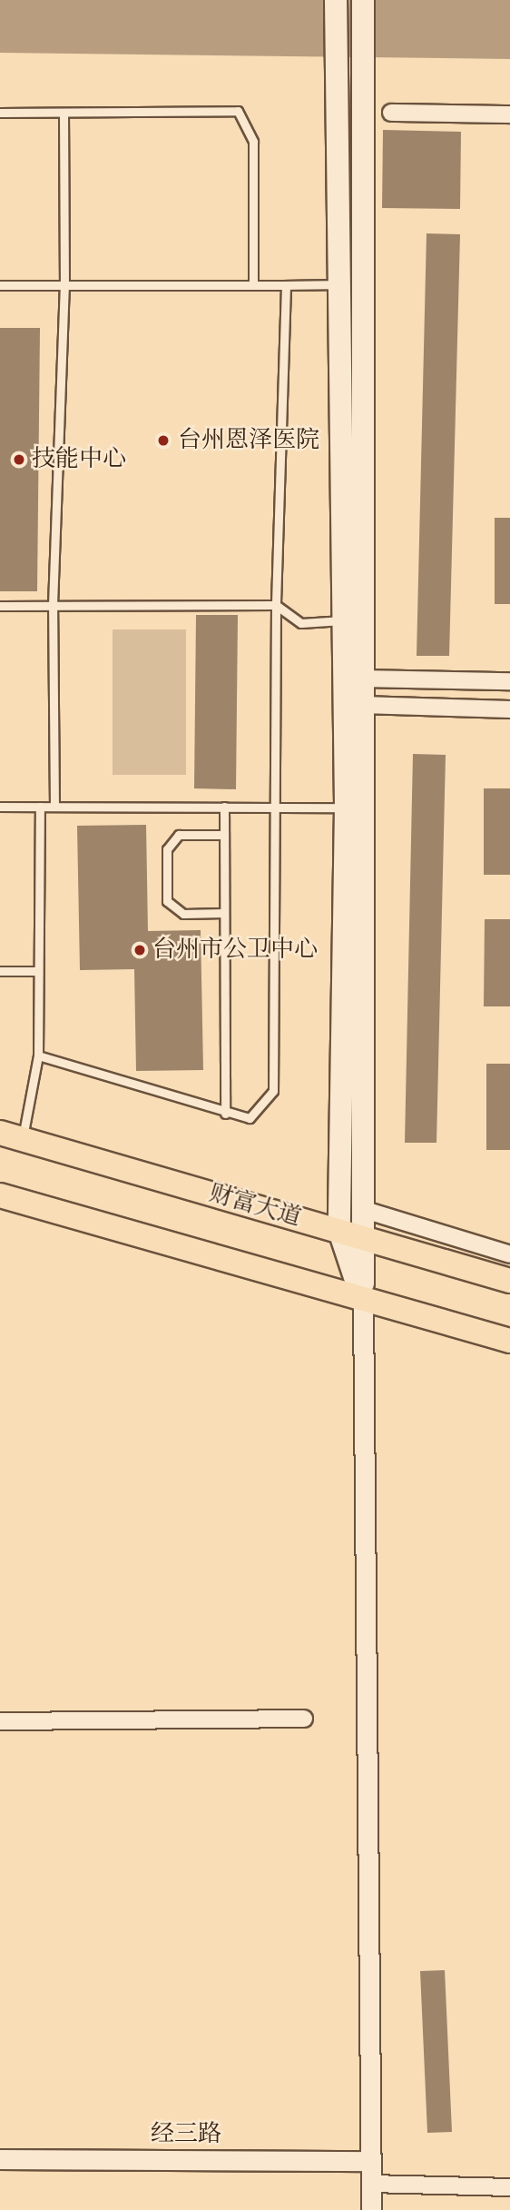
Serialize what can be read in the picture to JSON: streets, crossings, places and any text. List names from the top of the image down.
{
  "streets": {
    "main road": ["财富大道"],
    "street": ["经三路"]
  },
  "places": ["台州恩泽医院", "技能中心", "台州市公卫中心"]
}
